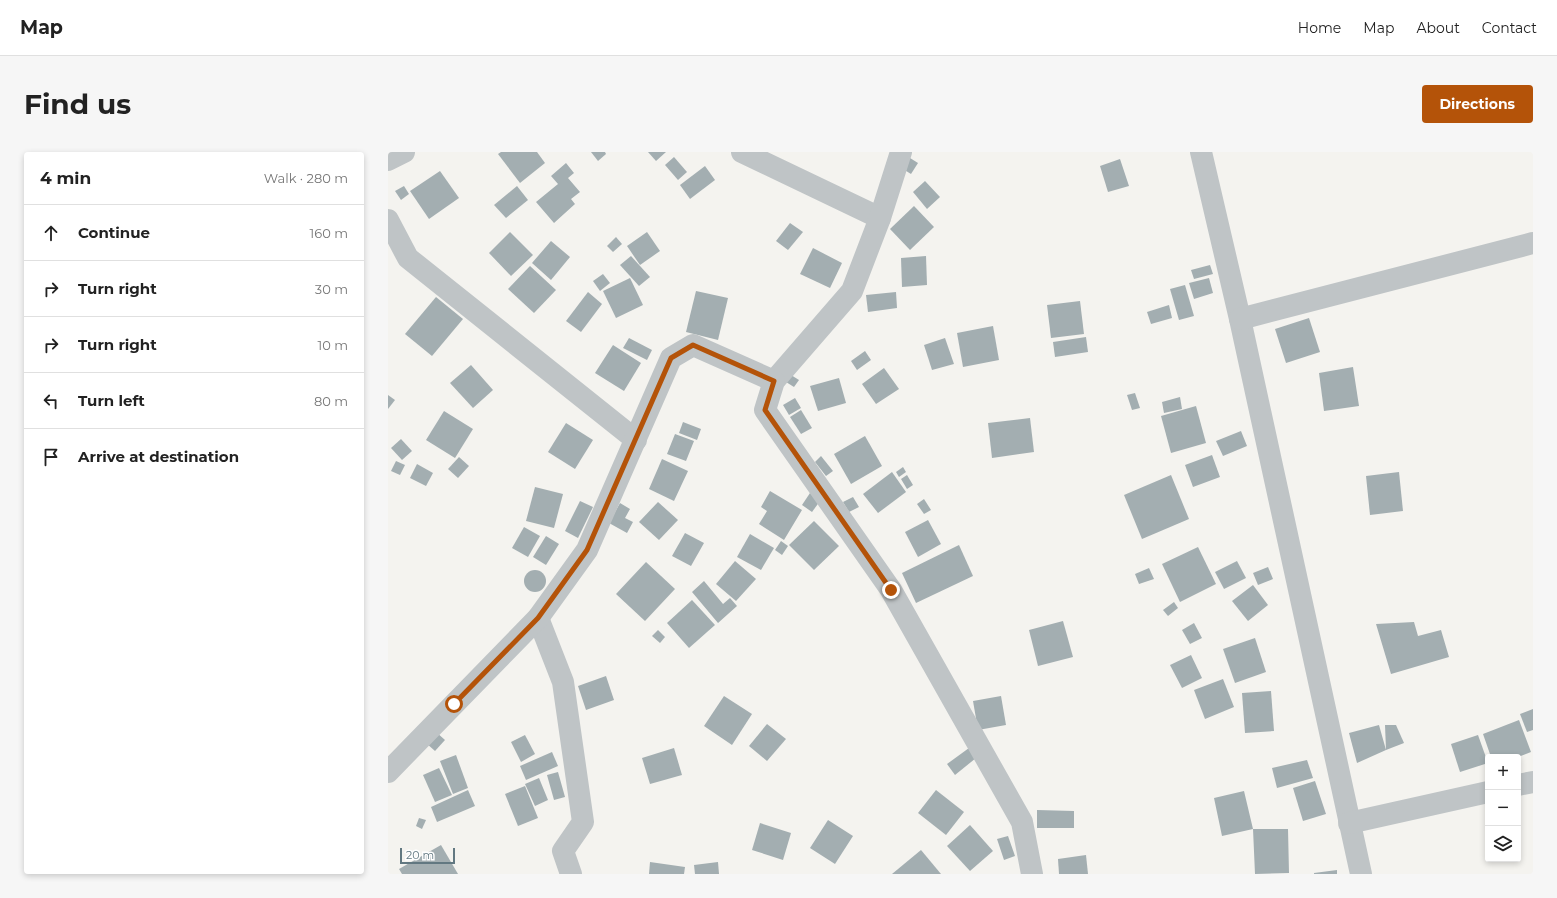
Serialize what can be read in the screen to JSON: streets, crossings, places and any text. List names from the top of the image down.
{
  "scale_bar": "20 m",
  "page": {
    "header": "Map",
    "nav": [
      "Home",
      "Map",
      "About",
      "Contact"
    ],
    "buttons": "Directions",
    "title": "Find us",
    "heading": ["4 min", "Walk · 280 m"],
    "list": [
      ["Continue", "160 m"],
      ["Turn right", "30 m"],
      ["Turn right", "10 m"],
      ["Turn left", "80 m"],
      "Arrive at destination"
    ],
    "map_buttons": ["+", "−"],
    "scale": "20 m"
  }
}
